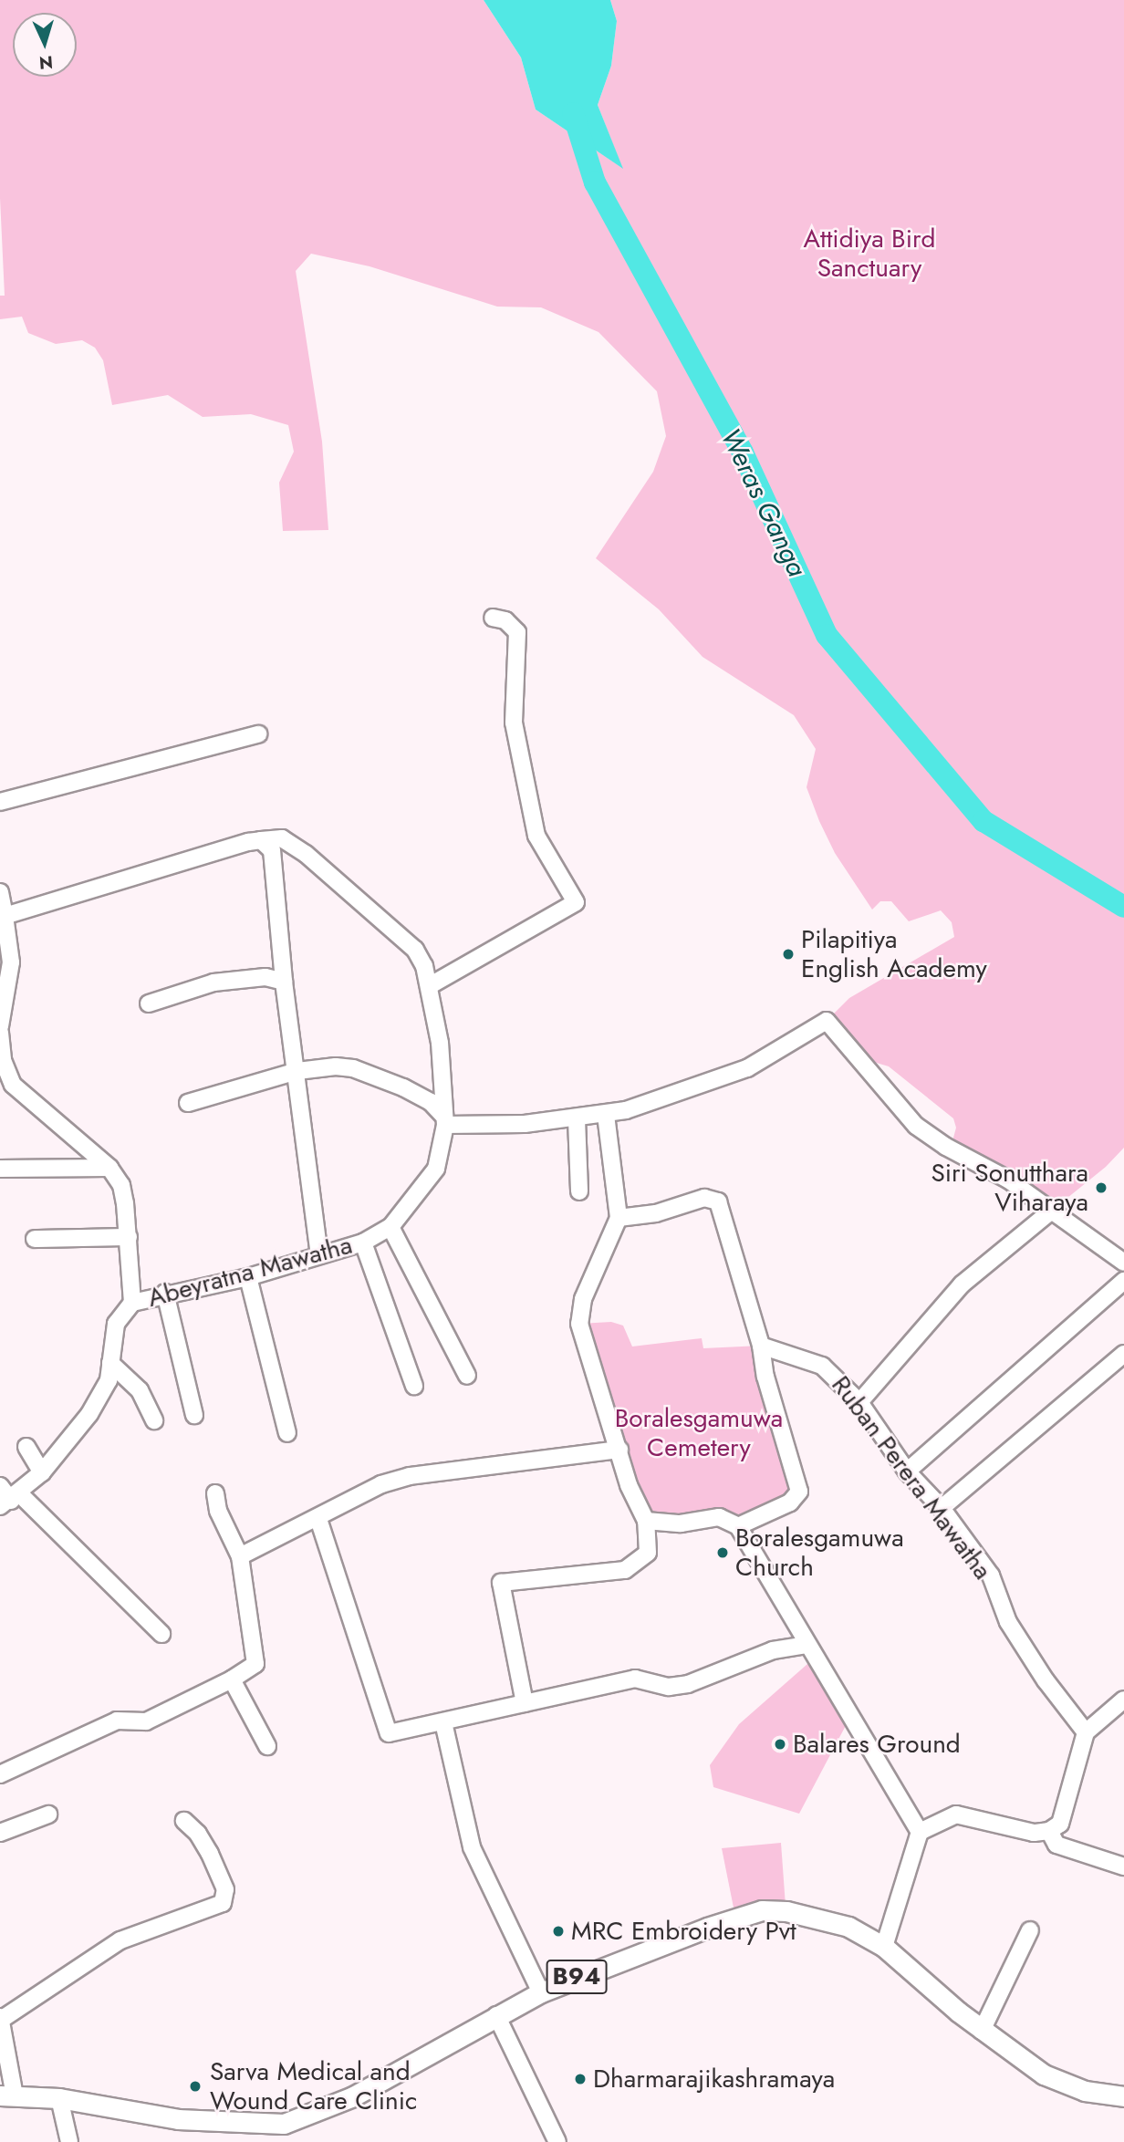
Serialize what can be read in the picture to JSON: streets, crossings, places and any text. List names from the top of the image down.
{
  "streets": {
    "main road": ["B94"],
    "street": ["Abeyratna Mawatha", "Ruban Perera Mawatha"]
  },
  "water": ["Weras Ganga"],
  "parks": ["Attidiya Bird Sanctuary", "Boralesgamuwa Cemetery"],
  "places": [
    "Pilapitiya English Academy",
    "Siri Sonutthara Viharaya",
    "Boralesgamuwa Church",
    "Balares Ground",
    "MRC Embroidery Pvt",
    "Dharmarajikashramaya",
    "Sarva Medical and Wound Care Clinic"
  ],
  "north": "bottom"
}
